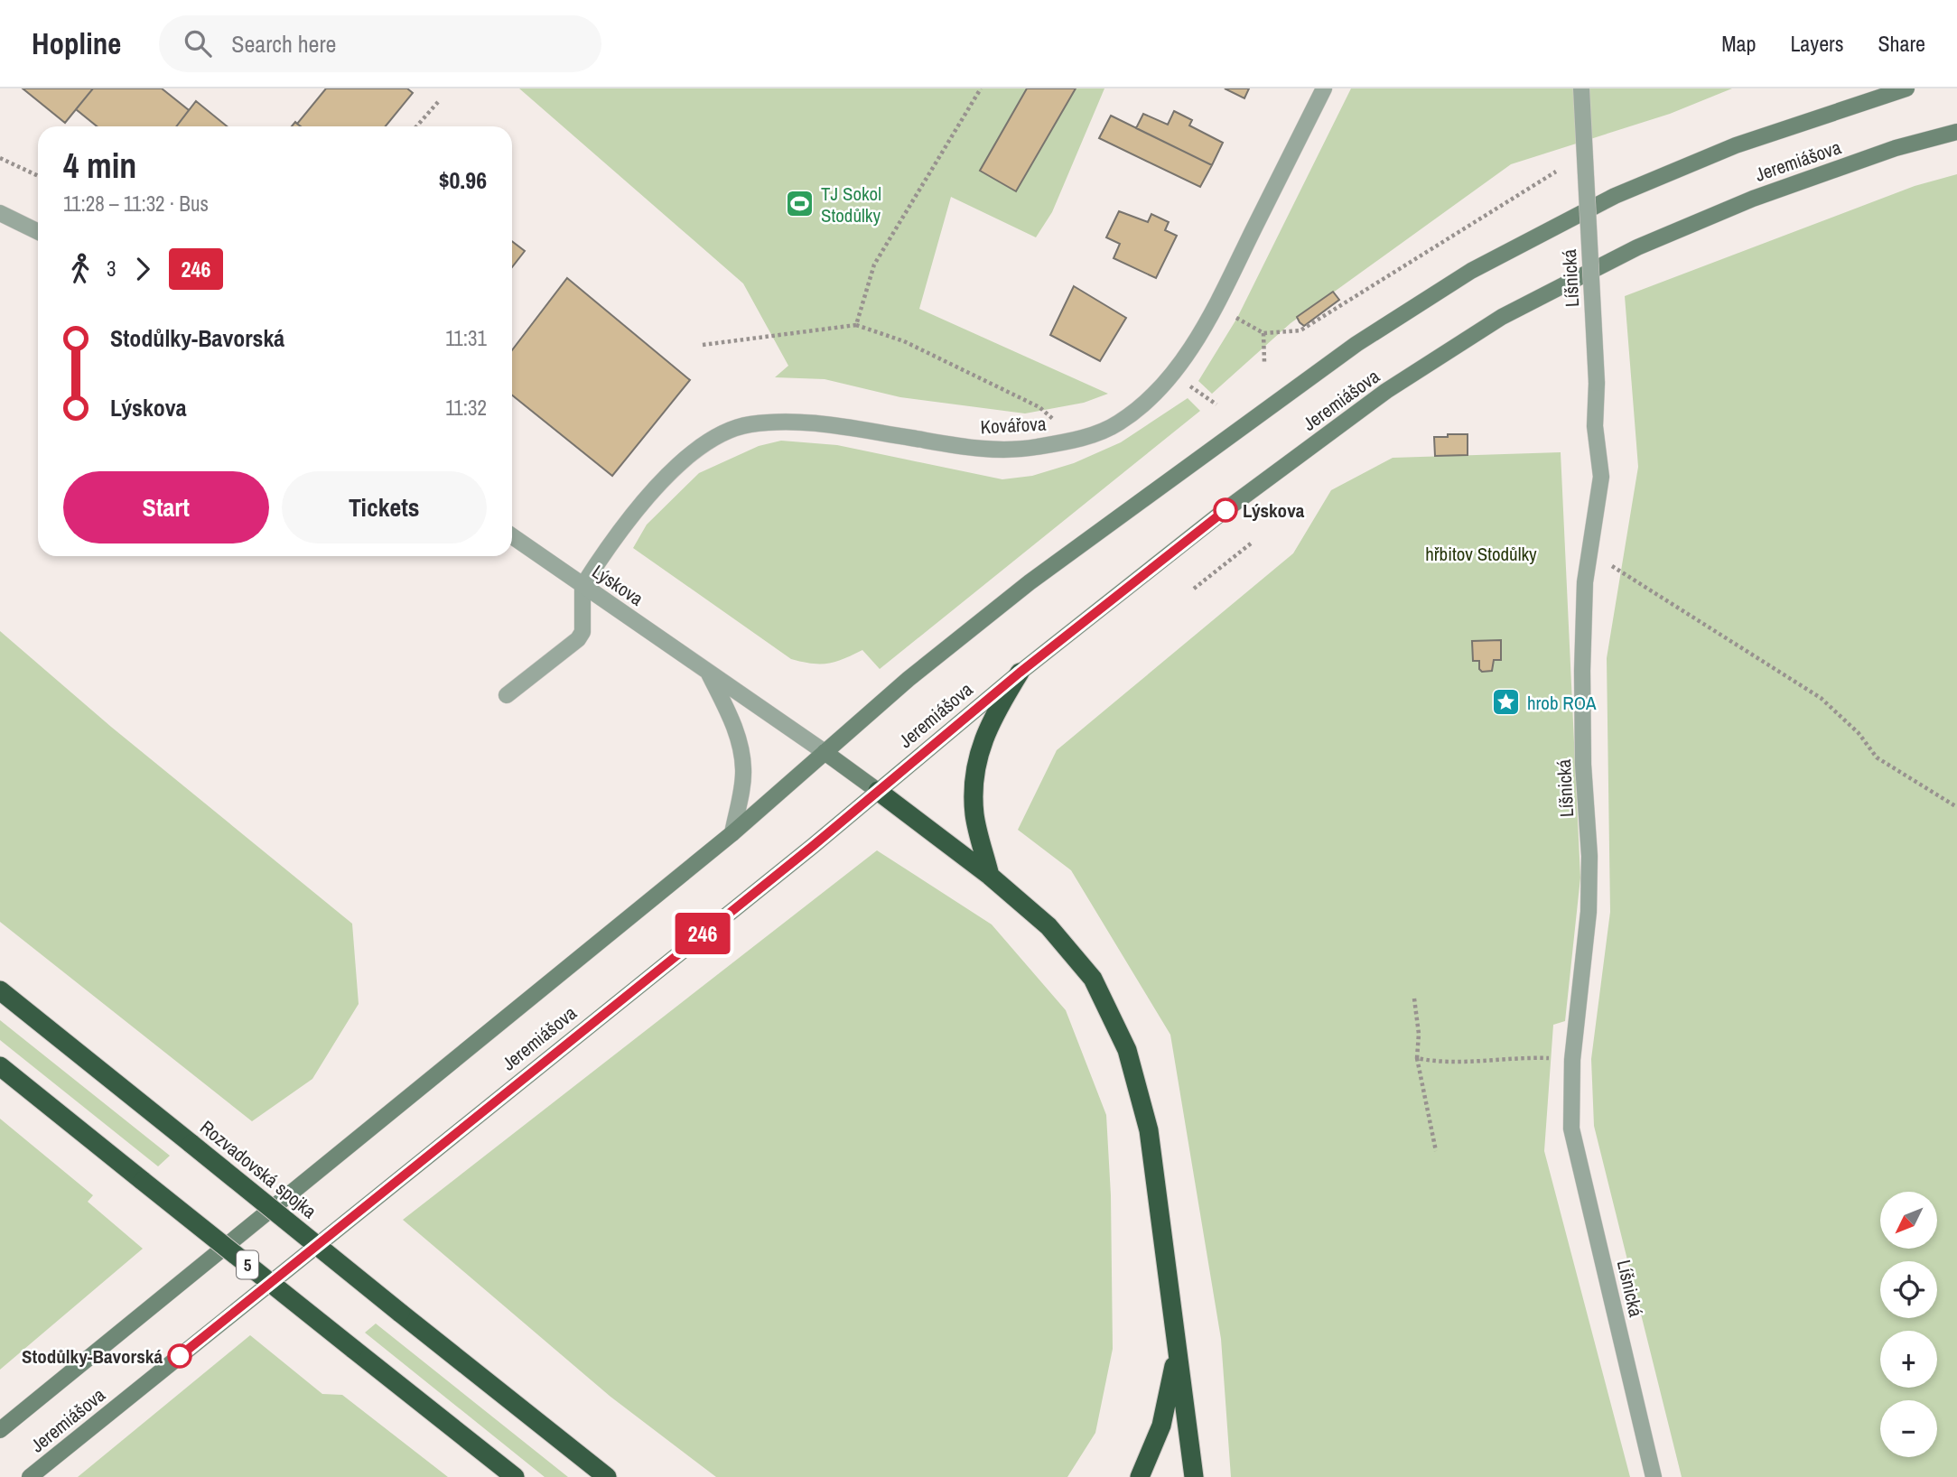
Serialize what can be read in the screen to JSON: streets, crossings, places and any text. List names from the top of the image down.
{
  "streets": {
    "highway": ["Rozvadovská spojka", "5"],
    "main road": ["Jeremiášova"],
    "street": ["Líšnická", "Kovářova", "Lýskova"]
  },
  "crossings": [
    ["Jeremiášova", "Lýskova"],
    ["Kovářova", "Lýskova"]
  ],
  "parks": ["hřbitov Stodůlky"],
  "places": {
    "sports": ["TJ Sokol Stodůlky"],
    "other": ["Lýskova", "Stodůlky-Bavorská"],
    "place": ["hrob ROA"]
  },
  "lines": ["bus line 246"],
  "north": "bottom left",
  "page": {
    "header": "Hopline",
    "search": "Search here",
    "nav": ["Map", "Layers", "Share"],
    "on_map": "246",
    "heading": ["4 min", "11:28 – 11:32 · Bus", "$0.96"],
    "legs": ["3", "246"],
    "list": [
      {
        "name": "Stodůlky-Bavorská",
        "value": "11:31"
      },
      {
        "name": "Lýskova",
        "value": "11:32"
      }
    ],
    "buttons": ["Start", "Tickets"],
    "map_buttons": ["+", "−"]
  }
}
